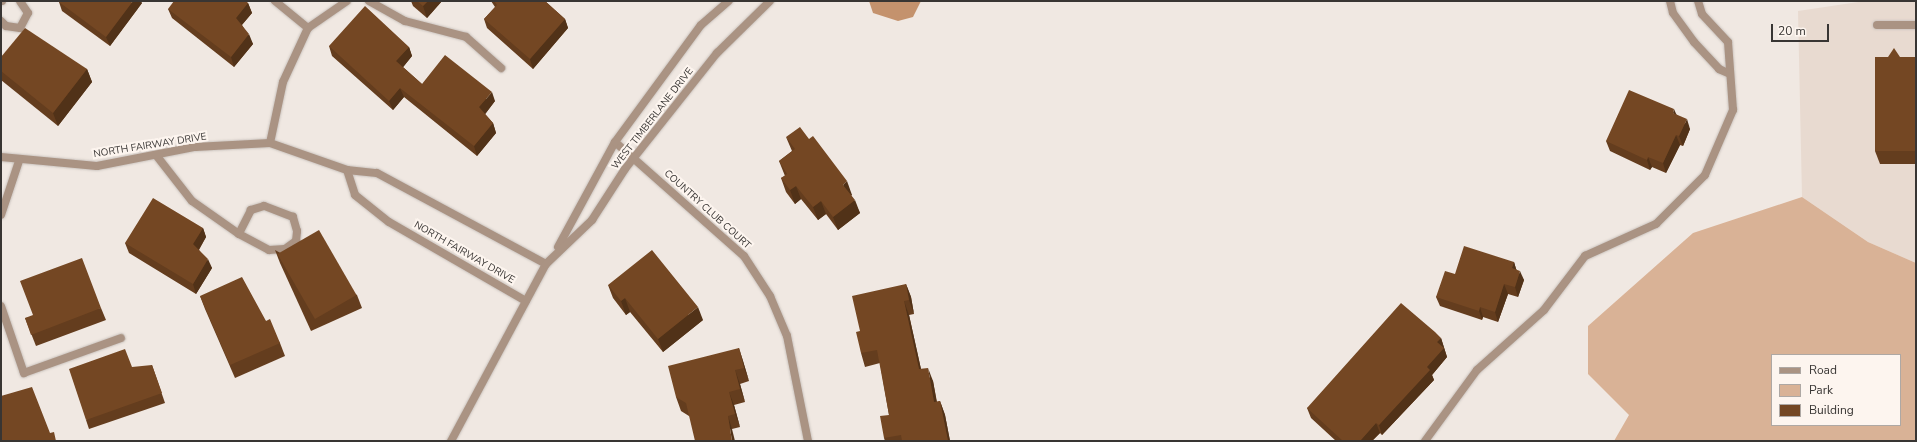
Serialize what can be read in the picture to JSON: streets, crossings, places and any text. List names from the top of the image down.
{
  "streets": {
    "street": ["WEST TIMBERLANE DRIVE", "NORTH FAIRWAY DRIVE", "COUNTRY CLUB COURT"]
  },
  "crossings": [
    ["WEST TIMBERLANE DRIVE", "NORTH FAIRWAY DRIVE"],
    ["WEST TIMBERLANE DRIVE", "COUNTRY CLUB COURT"]
  ],
  "legend": ["Road", "Park", "Building"],
  "scale_bar": "20 m"
}
